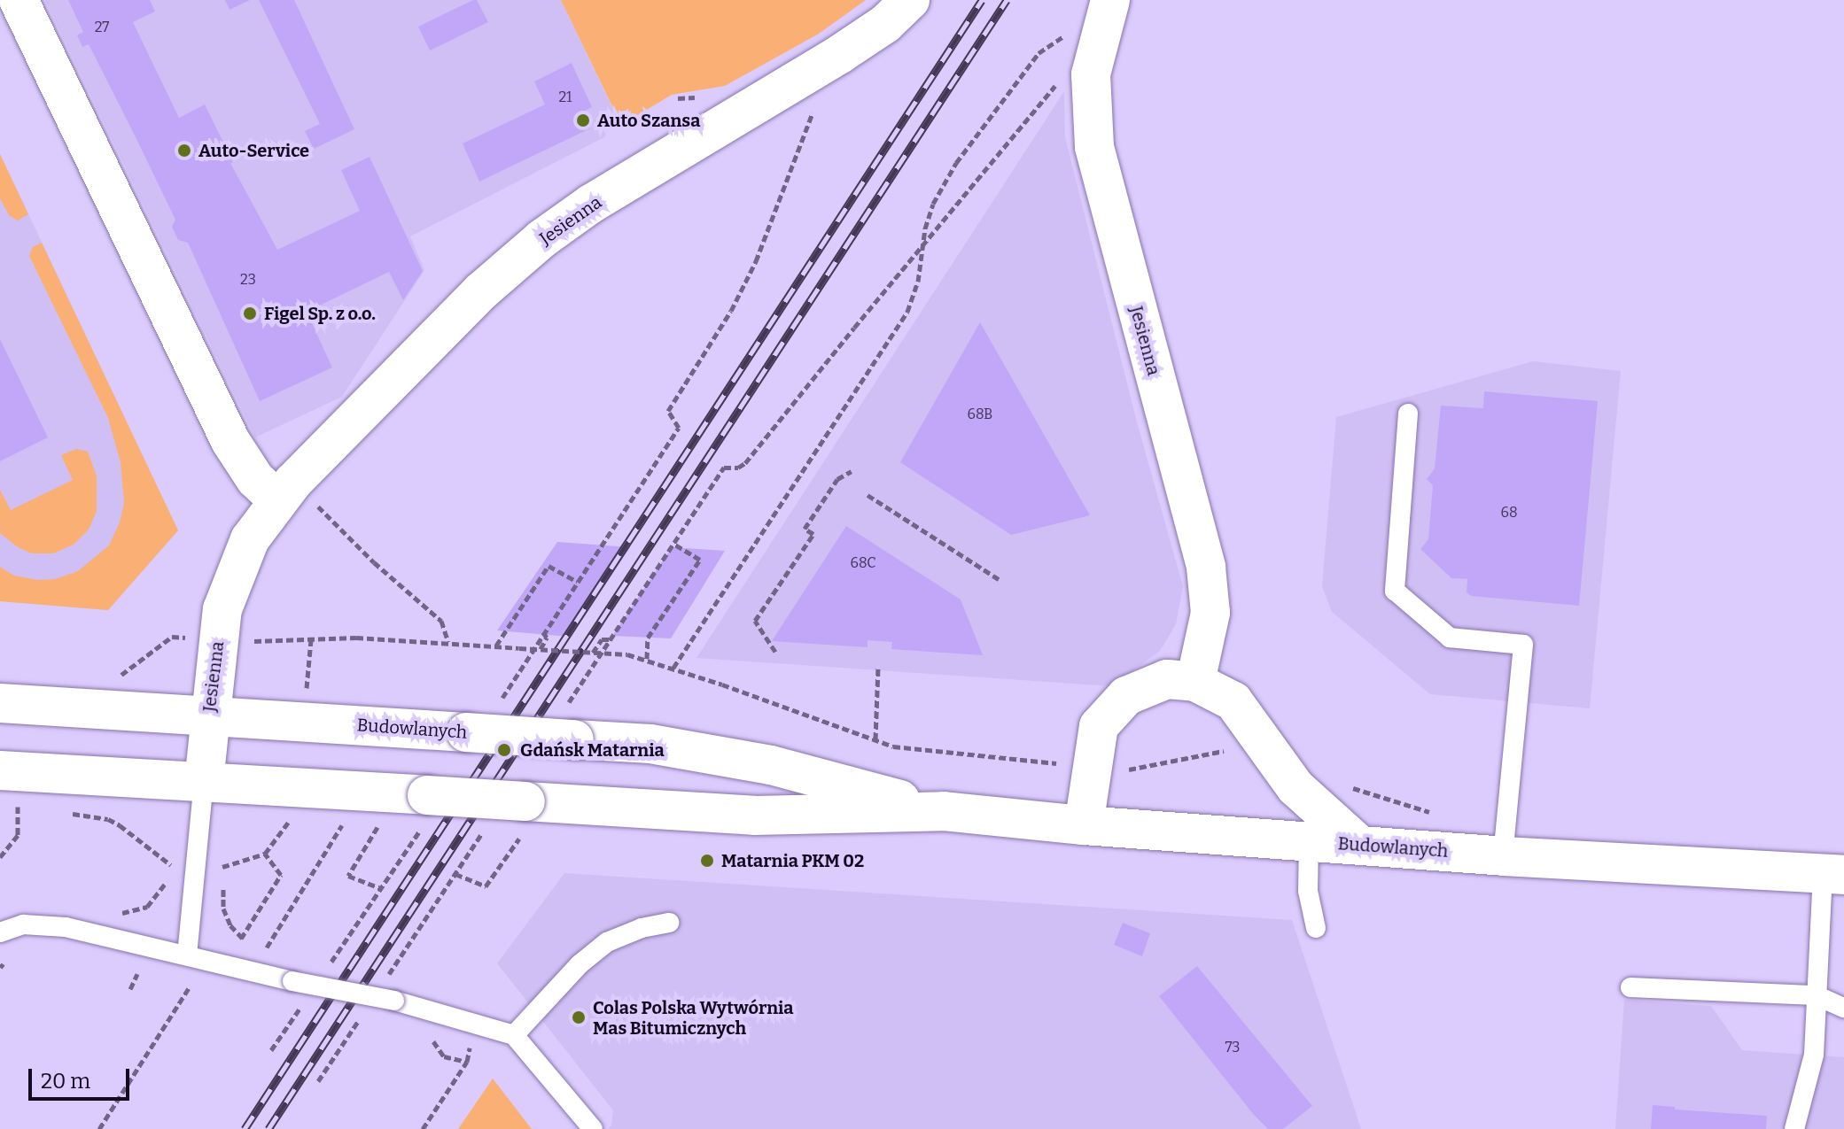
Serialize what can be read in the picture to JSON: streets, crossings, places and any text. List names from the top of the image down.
{
  "streets": {
    "main road": ["Jesienna", "Budowlanych"]
  },
  "crossings": [
    ["Jesienna", "Budowlanych"]
  ],
  "places": [
    "Auto Szansa",
    "Auto-Service",
    "Figel Sp. z o.o.",
    "Gdańsk Matarnia",
    "Matarnia PKM 02",
    "Colas Polska Wytwórnia Mas Bitumicznych"
  ],
  "house_numbers": [
    "27",
    "21",
    "23",
    "68B",
    "68",
    "68C",
    "73"
  ],
  "scale_bar": "20 m"
}
